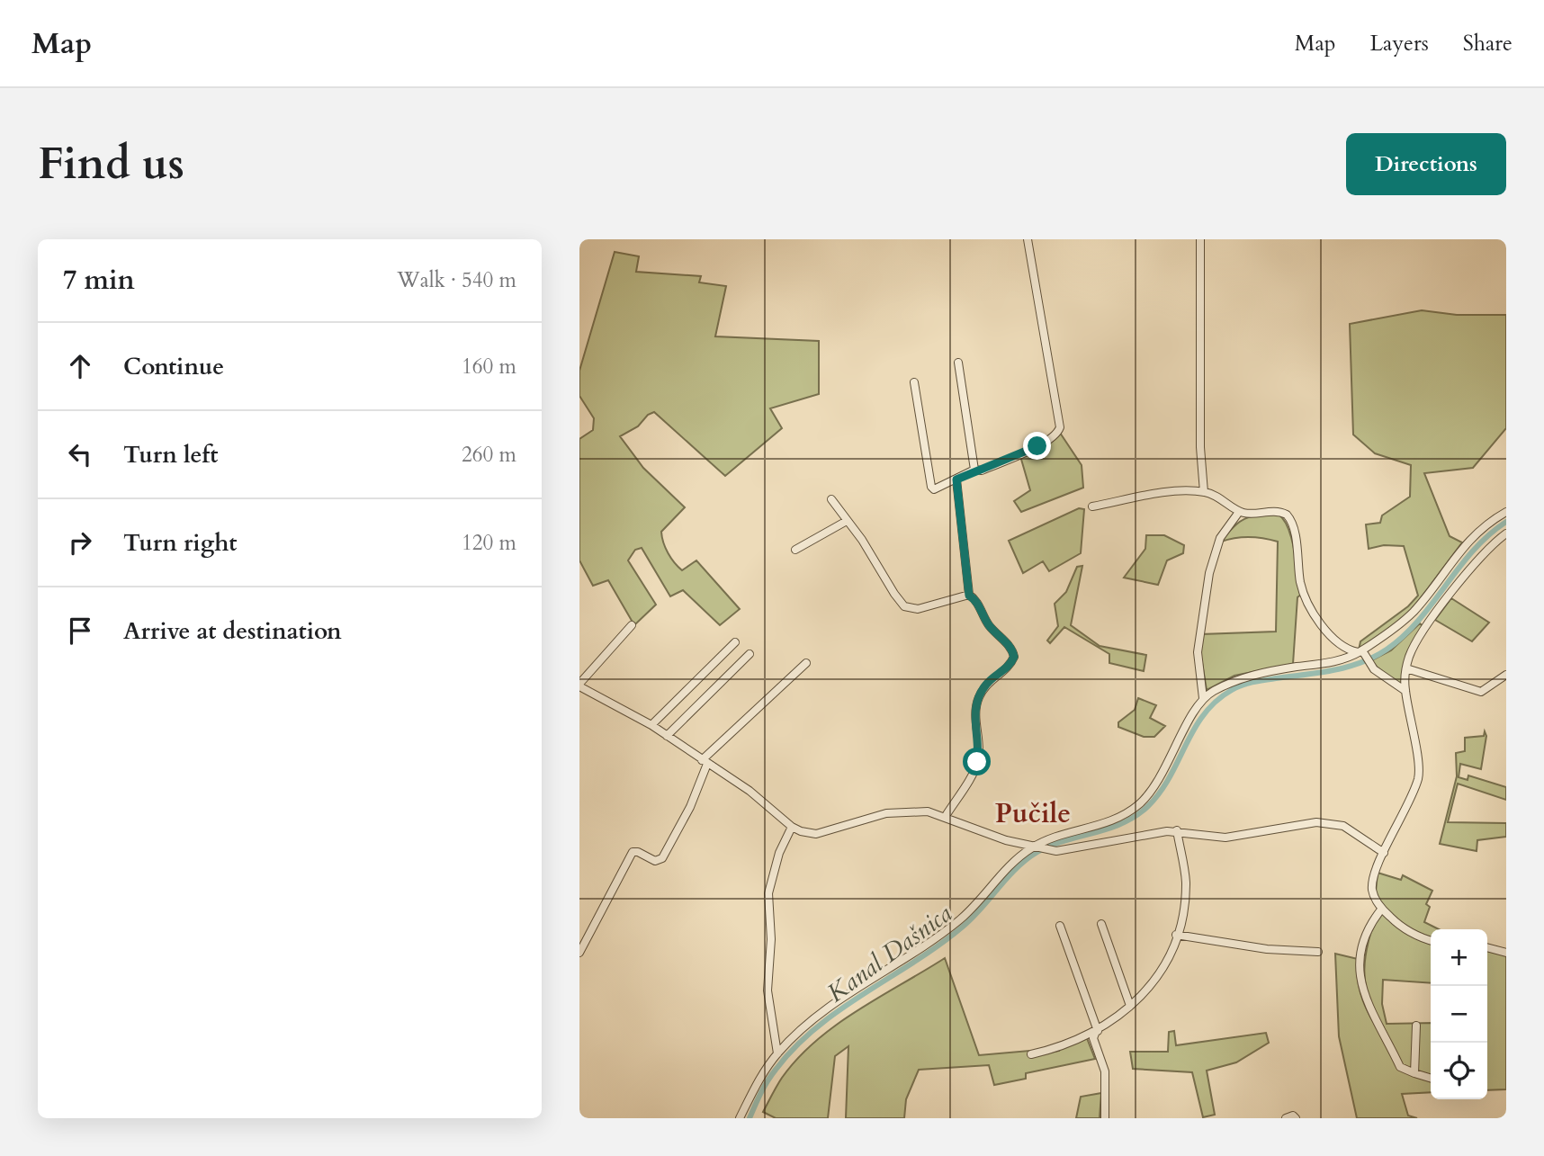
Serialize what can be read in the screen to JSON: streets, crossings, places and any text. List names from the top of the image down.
{
  "districts": ["Pučile"],
  "water": ["Kanal Dašnica"],
  "page": {
    "header": "Map",
    "nav": ["Map", "Layers", "Share"],
    "buttons": "Directions",
    "title": "Find us",
    "heading": ["7 min", "Walk · 540 m"],
    "list": [
      ["Continue", "160 m"],
      ["Turn left", "260 m"],
      ["Turn right", "120 m"],
      "Arrive at destination"
    ],
    "map_buttons": ["+", "−"]
  }
}
